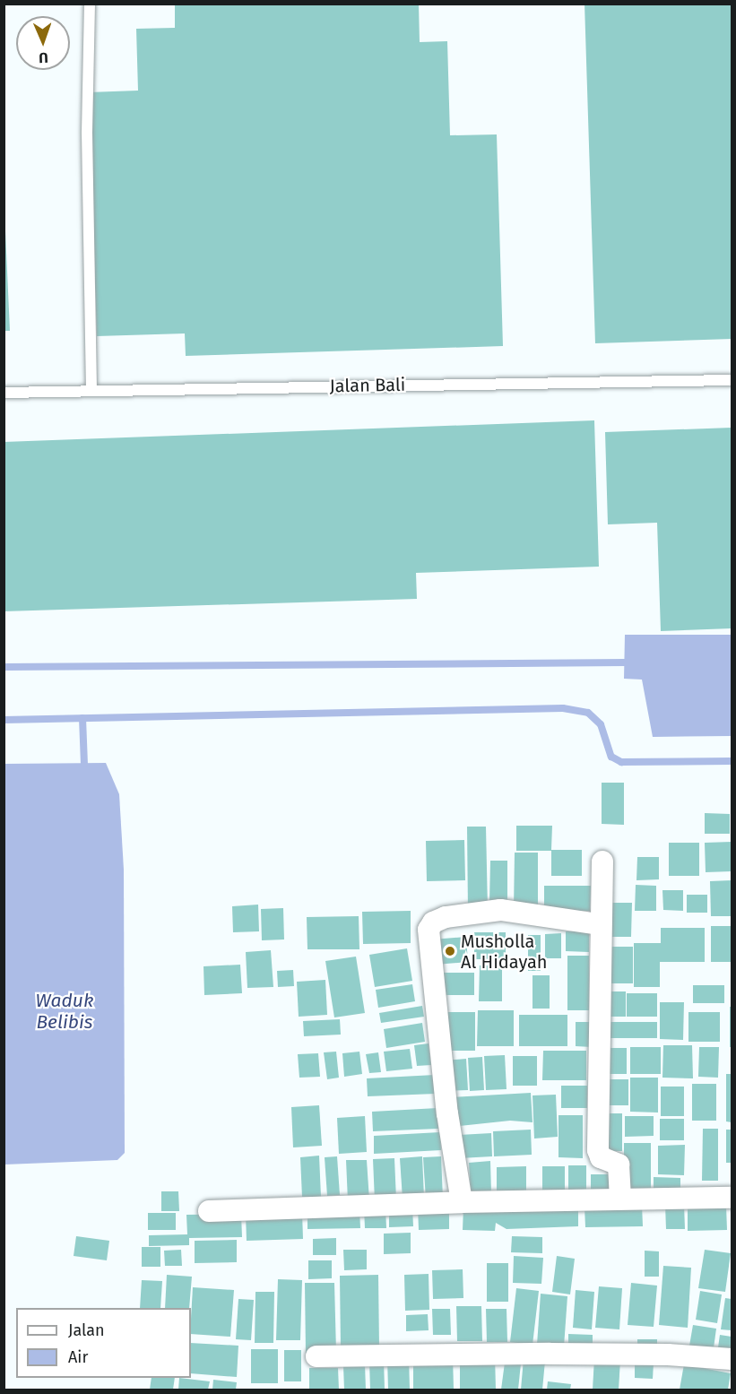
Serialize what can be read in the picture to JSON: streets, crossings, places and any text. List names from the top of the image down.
{
  "streets": {
    "lane": ["Jalan Bali"]
  },
  "water": ["Waduk Belibis"],
  "places": ["Musholla Al Hidayah"],
  "legend": ["Jalan", "Air"],
  "north": "bottom"
}
